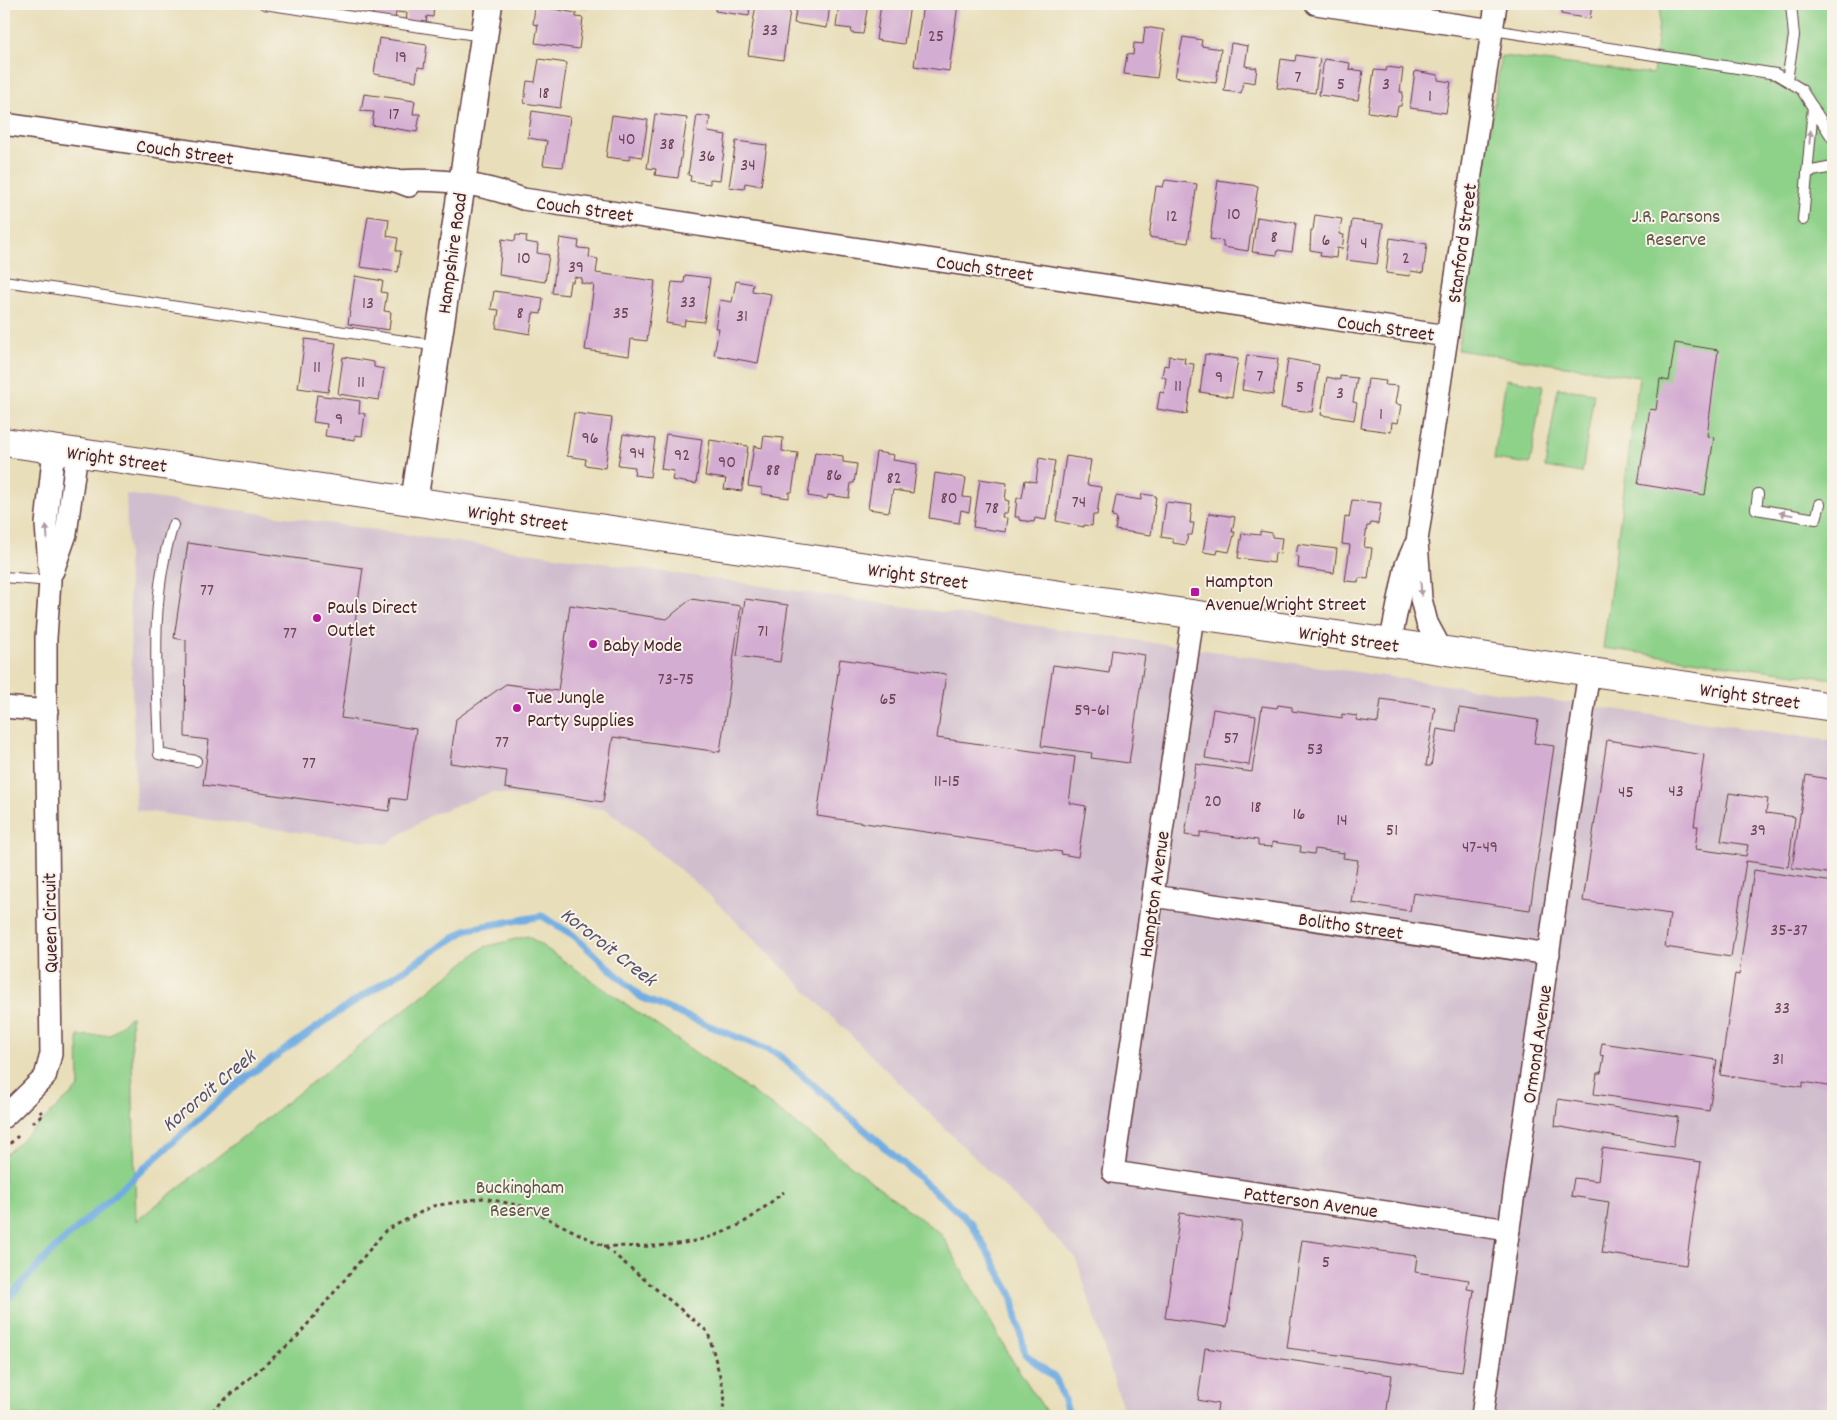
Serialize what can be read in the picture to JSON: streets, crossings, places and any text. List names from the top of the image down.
{
  "streets": {
    "main road": ["Wright Street"],
    "street": [
      "Couch Street",
      "Stanford Street",
      "Hampshire Road",
      "Hampton Avenue",
      "Queen Circuit",
      "Bolitho Street",
      "Ormond Avenue",
      "Patterson Avenue"
    ]
  },
  "crossings": [
    ["Couch Street", "Stanford Street"],
    ["Couch Street", "Hampshire Road"],
    ["Stanford Street", "Wright Street"],
    ["Hampshire Road", "Wright Street"],
    ["Wright Street", "Hampton Avenue"],
    ["Wright Street", "Queen Circuit"],
    ["Wright Street", "Ormond Avenue"],
    ["Hampton Avenue", "Bolitho Street"],
    ["Hampton Avenue", "Patterson Avenue"],
    ["Bolitho Street", "Ormond Avenue"],
    ["Ormond Avenue", "Patterson Avenue"]
  ],
  "water": ["Kororoit Creek"],
  "parks": ["J.R. Parsons Reserve", "Buckingham Reserve"],
  "places": {
    "transit": ["Hampton Avenue/Wright Street"],
    "other": ["Pauls Direct Outlet", "Baby Mode", "Tue Jungle Party Supplies"]
  },
  "house_numbers": [
    "33",
    "25",
    "19",
    "7",
    "5",
    "3",
    "18",
    "1",
    "17",
    "40",
    "38",
    "36",
    "34",
    "10",
    "12",
    "8",
    "6",
    "4",
    "10",
    "2",
    "39",
    "33",
    "13",
    "8",
    "35",
    "31",
    "11",
    "7",
    "9",
    "11",
    "11",
    "5",
    "3",
    "1",
    "9",
    "96",
    "94",
    "92",
    "90",
    "88",
    "86",
    "82",
    "80",
    "74",
    "78",
    "77",
    "71",
    "77",
    "73-75",
    "65",
    "59-61",
    "57",
    "77",
    "53",
    "77",
    "11-15",
    "43",
    "45",
    "20",
    "18",
    "16",
    "14",
    "51",
    "39",
    "47-49",
    "35-37",
    "33",
    "31",
    "5"
  ]
}
